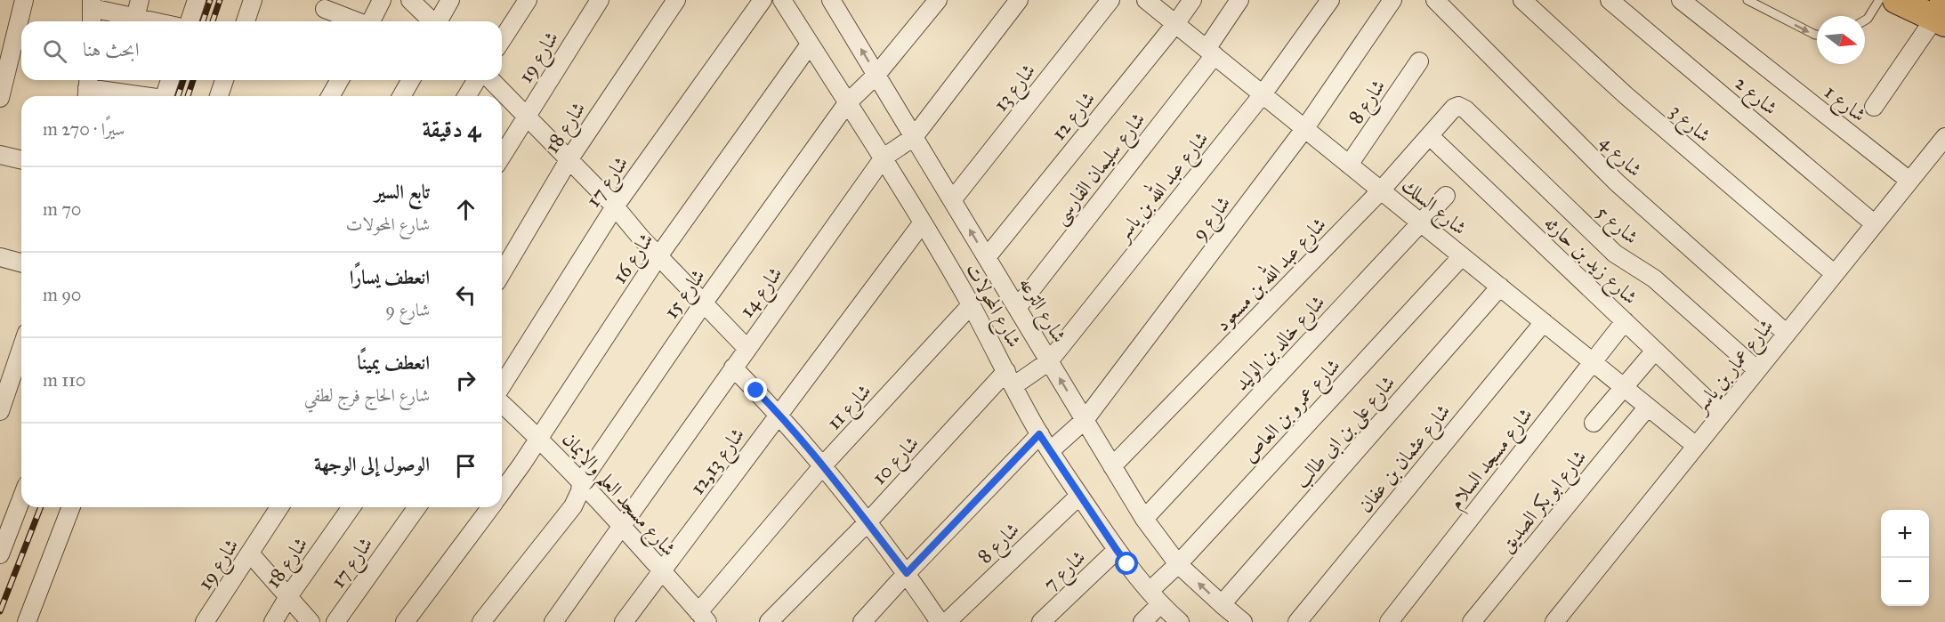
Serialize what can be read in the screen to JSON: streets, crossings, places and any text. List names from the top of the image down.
{
  "streets": {
    "street": [
      "شارع 19",
      "شارع 13",
      "شارع 2",
      "شارع 8",
      "شارع 1",
      "شارع 12",
      "شارع 3",
      "شارع 18",
      "شارع 4",
      "شارع سليمان الفارسى",
      "شارع 17",
      "شارع عبد الله بن ياسر",
      "شارع السلك",
      "شارع 9",
      "شارع 5",
      "شارع 16",
      "شارع زيد بن حارثه",
      "شارع عبد الله بن مسعود",
      "شارع 14",
      "شارع 15",
      "شارع المحولات",
      "شارع الترعه",
      "شارع خالد بن الوليد",
      "شارع عمار بن ياسر",
      "شارع 11",
      "شارع عمرو بن العاص",
      "شارع على بن ابى طالب",
      "شارع عثمان بن عفان",
      "شارع مسجد السلام",
      "شارع 10",
      "شارع 12,13",
      "شارع مسجد العلم والايمان",
      "شارع ابو بكر الصديق",
      "شارع 7"
    ]
  },
  "crossings": [
    ["شارع 13", "شارع الترعه"],
    ["شارع 2", "شارع عمار بن ياسر"],
    ["شارع 8", "شارع السلك"],
    ["شارع 8", "شارع المحولات"],
    ["شارع 1", "شارع عمار بن ياسر"],
    ["شارع 12", "شارع السلك"],
    ["شارع 12", "شارع الترعه"],
    ["شارع 3", "شارع عمار بن ياسر"],
    ["شارع 4", "شارع عمار بن ياسر"],
    ["شارع سليمان الفارسى", "شارع السلك"],
    ["شارع سليمان الفارسى", "شارع الترعه"],
    ["شارع عبد الله بن ياسر", "شارع السلك"],
    ["شارع عبد الله بن ياسر", "شارع المحولات"],
    ["شارع عبد الله بن ياسر", "شارع الترعه"],
    ["شارع عبد الله بن ياسر", "شارع 10"],
    ["شارع السلك", "شارع 9"],
    ["شارع السلك", "شارع عبد الله بن مسعود"],
    ["شارع السلك", "شارع خالد بن الوليد"],
    ["شارع السلك", "شارع عمار بن ياسر"],
    ["شارع السلك", "شارع عمرو بن العاص"],
    ["شارع السلك", "شارع على بن ابى طالب"],
    ["شارع السلك", "شارع عثمان بن عفان"],
    ["شارع السلك", "شارع مسجد السلام"],
    ["شارع السلك", "شارع ابو بكر الصديق"],
    ["شارع 9", "شارع المحولات"],
    ["شارع 9", "شارع الترعه"],
    ["شارع 5", "شارع عبد الله بن مسعود"],
    ["شارع 5", "شارع عمار بن ياسر"],
    ["شارع 16", "شارع المحولات"],
    ["شارع 16", "شارع مسجد العلم والايمان"],
    ["شارع زيد بن حارثه", "شارع عبد الله بن مسعود"],
    ["شارع زيد بن حارثه", "شارع عمار بن ياسر"],
    ["شارع زيد بن حارثه", "شارع مسجد السلام"],
    ["شارع عبد الله بن مسعود", "شارع الترعه"],
    ["شارع 14", "شارع المحولات"],
    ["شارع 14", "شارع الترعه"],
    ["شارع 14", "شارع مسجد العلم والايمان"],
    ["شارع 15", "شارع المحولات"],
    ["شارع 15", "شارع الترعه"],
    ["شارع 15", "شارع مسجد العلم والايمان"],
    ["شارع المحولات", "شارع 11"],
    ["شارع المحولات", "شارع عمرو بن العاص"],
    ["شارع المحولات", "شارع 10"],
    ["شارع المحولات", "شارع 12,13"],
    ["شارع المحولات", "شارع 7"],
    ["شارع الترعه", "شارع خالد بن الوليد"],
    ["شارع الترعه", "شارع عمرو بن العاص"],
    ["شارع الترعه", "شارع على بن ابى طالب"],
    ["شارع 11", "شارع مسجد العلم والايمان"],
    ["شارع 12,13", "شارع مسجد العلم والايمان"]
  ],
  "one_way": ["شارع الترعه"],
  "north": "right",
  "page": {
    "search": "ابحث هنا",
    "heading": ["4 دقيقة", "سيرًا · 270 m"],
    "list": [
      ["تابع السير", "شارع المحولات", "70 m"],
      ["انعطف يسارًا", "شارع 9", "90 m"],
      ["انعطف يمينًا", "شارع الحاج فرج لطفي", "110 m"],
      "الوصول إلى الوجهة"
    ],
    "map_buttons": ["+", "−"]
  }
}
